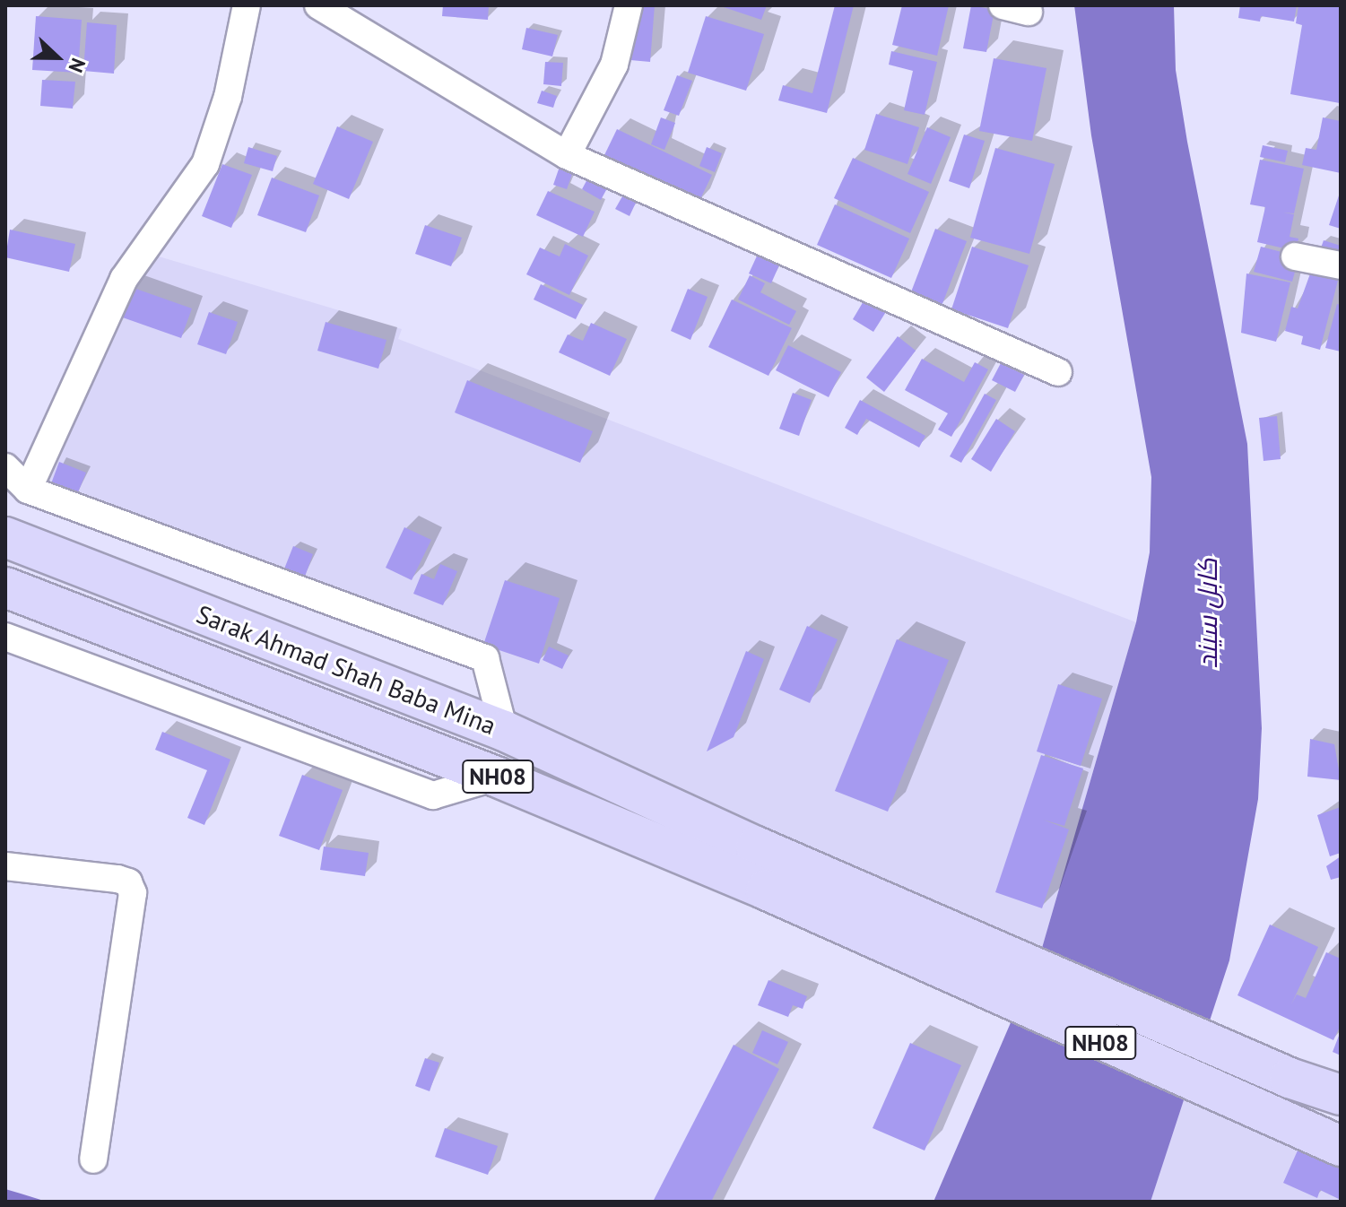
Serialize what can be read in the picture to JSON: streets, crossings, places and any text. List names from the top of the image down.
{
  "streets": {
    "highway": ["Sarak Ahmad Shah Baba Mina", "NH08"]
  },
  "water": ["کابل سيند"],
  "north": "right"
}
